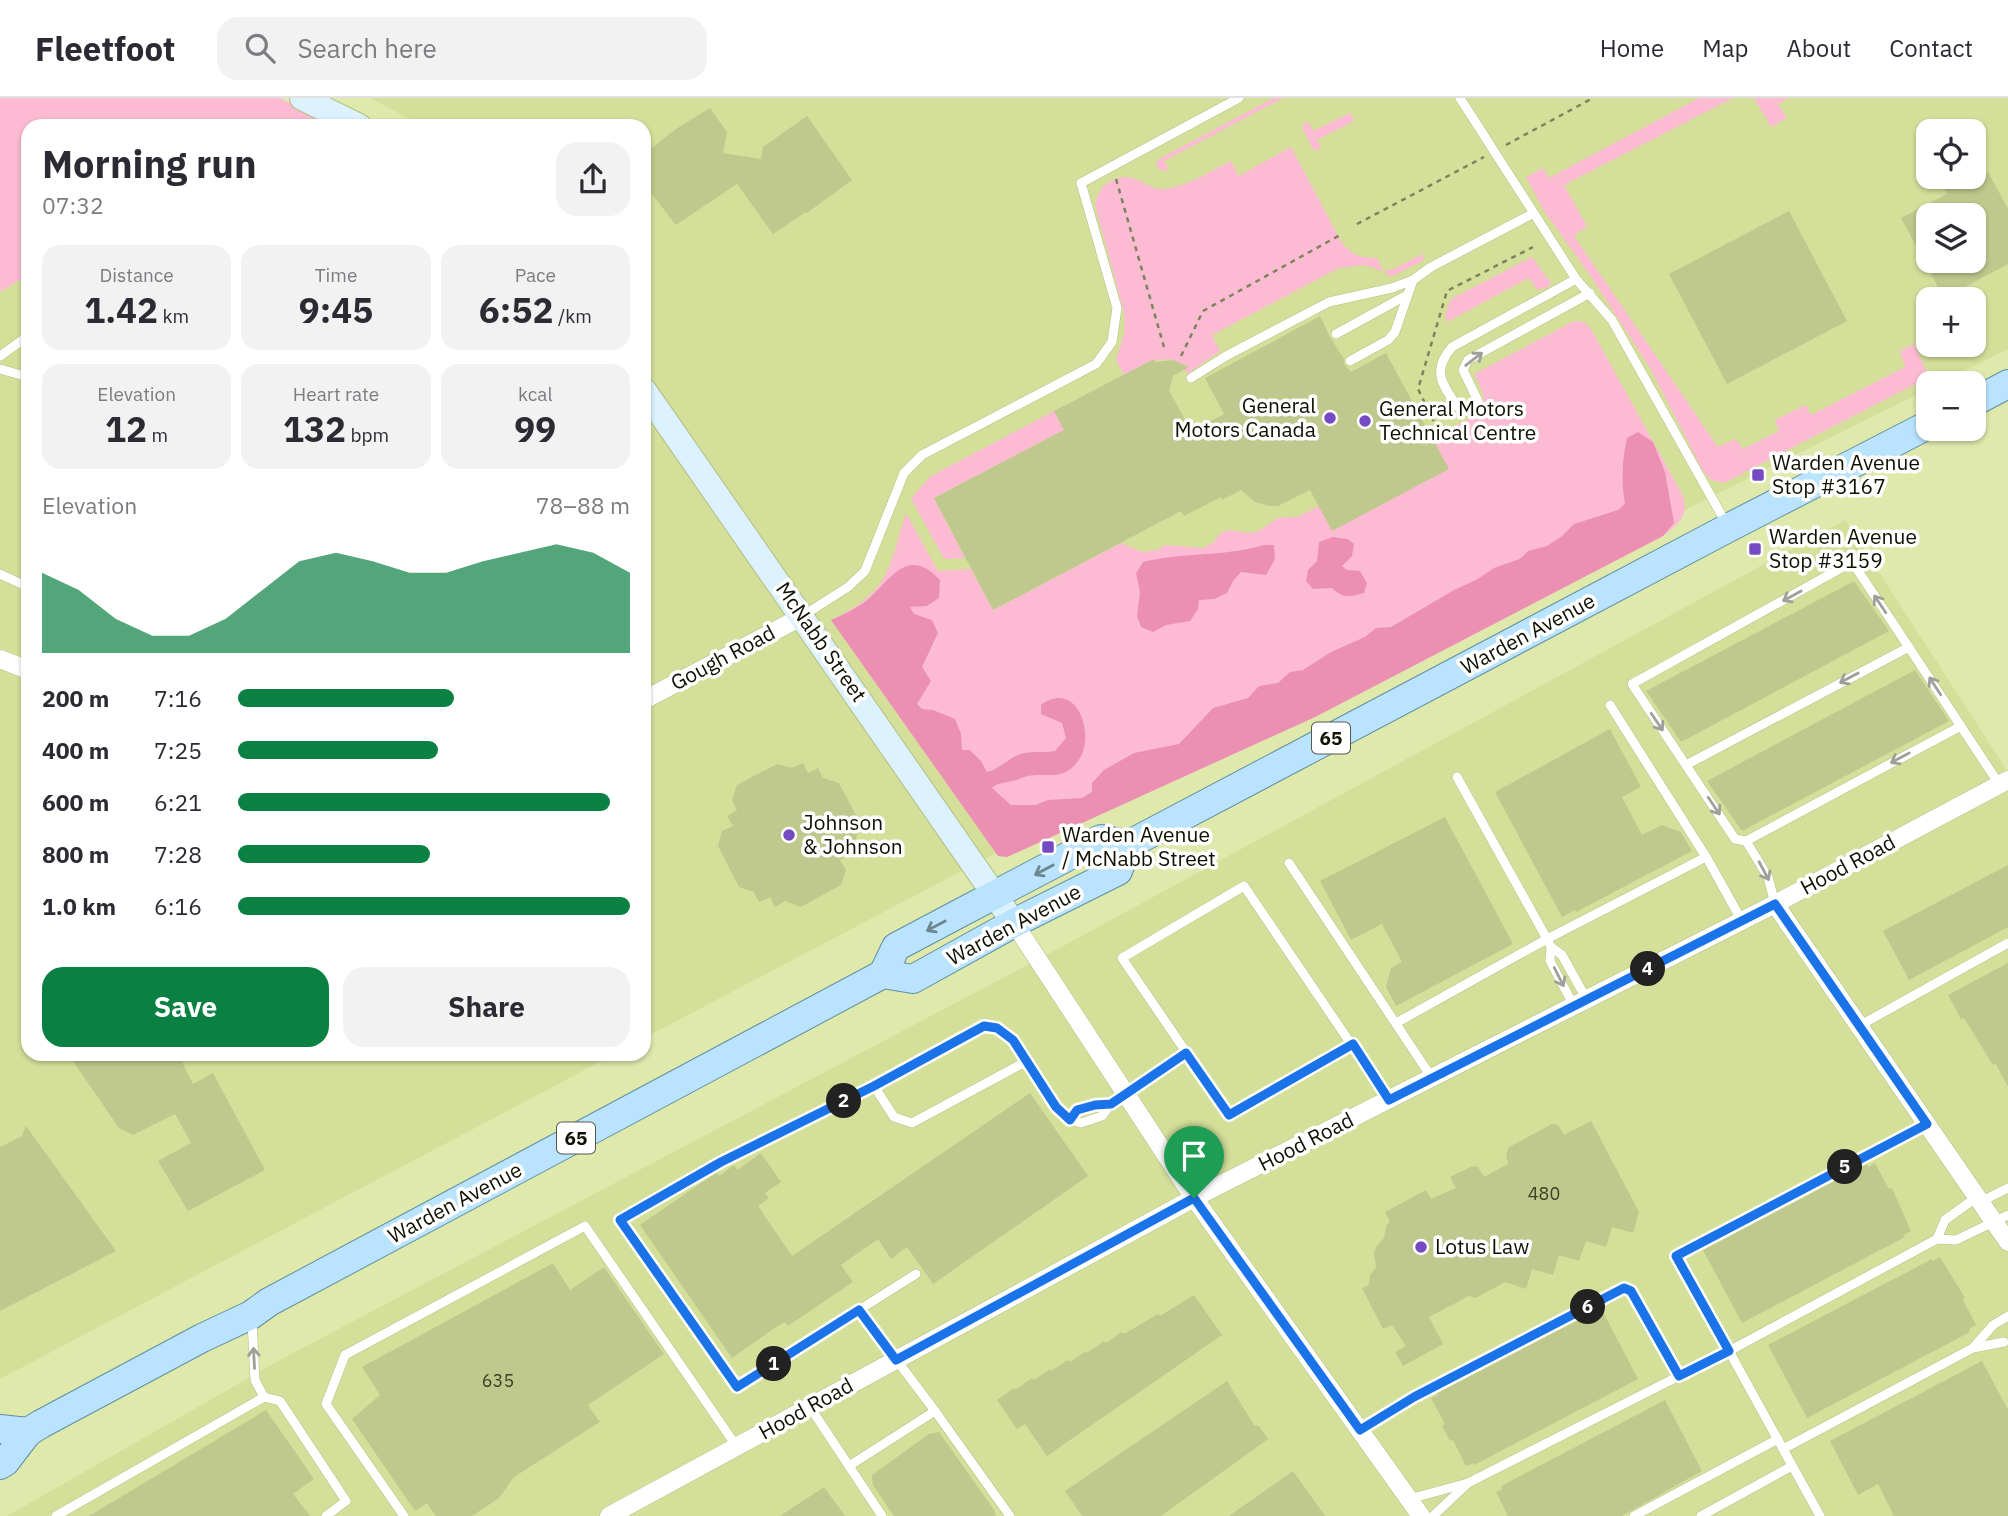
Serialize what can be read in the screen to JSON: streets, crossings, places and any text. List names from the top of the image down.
{
  "streets": {
    "main road": ["Warden Avenue", "65"],
    "street": ["McNabb Street", "Gough Road", "Hood Road"]
  },
  "crossings": [
    ["Warden Avenue", "McNabb Street"],
    ["McNabb Street", "Gough Road"]
  ],
  "places": {
    "other": [
      "General Motors Canada",
      "General Motors Technical Centre",
      "Johnson & Johnson",
      "Lotus Law"
    ],
    "transit": ["Warden Avenue Stop #3167", "Warden Avenue Stop #3159", "Warden Avenue / McNabb Street"]
  },
  "house_numbers": ["480", "635"],
  "page": {
    "header": "Fleetfoot",
    "search": "Search here",
    "nav": [
      "Home",
      "Map",
      "About",
      "Contact"
    ],
    "map_buttons": ["+", "−"],
    "heading": ["Morning run", "07:32"],
    "stats": [
      ["Distance", "1.42 km"],
      ["Time", "9:45"],
      ["Pace", "6:52 /km"],
      ["Elevation", "12 m"],
      ["Heart rate", "132 bpm"],
      ["kcal", "99"]
    ],
    "chart": ["Elevation", "78–88 m"],
    "list": [
      {
        "name": "200 m",
        "note": "7:16"
      },
      {
        "name": "400 m",
        "note": "7:25"
      },
      {
        "name": "600 m",
        "note": "6:21"
      },
      {
        "name": "800 m",
        "note": "7:28"
      },
      {
        "name": "1.0 km",
        "note": "6:16"
      }
    ],
    "pins": [
      "4",
      "2",
      "5",
      "6",
      "1"
    ],
    "buttons": ["Save", "Share"]
  }
}
